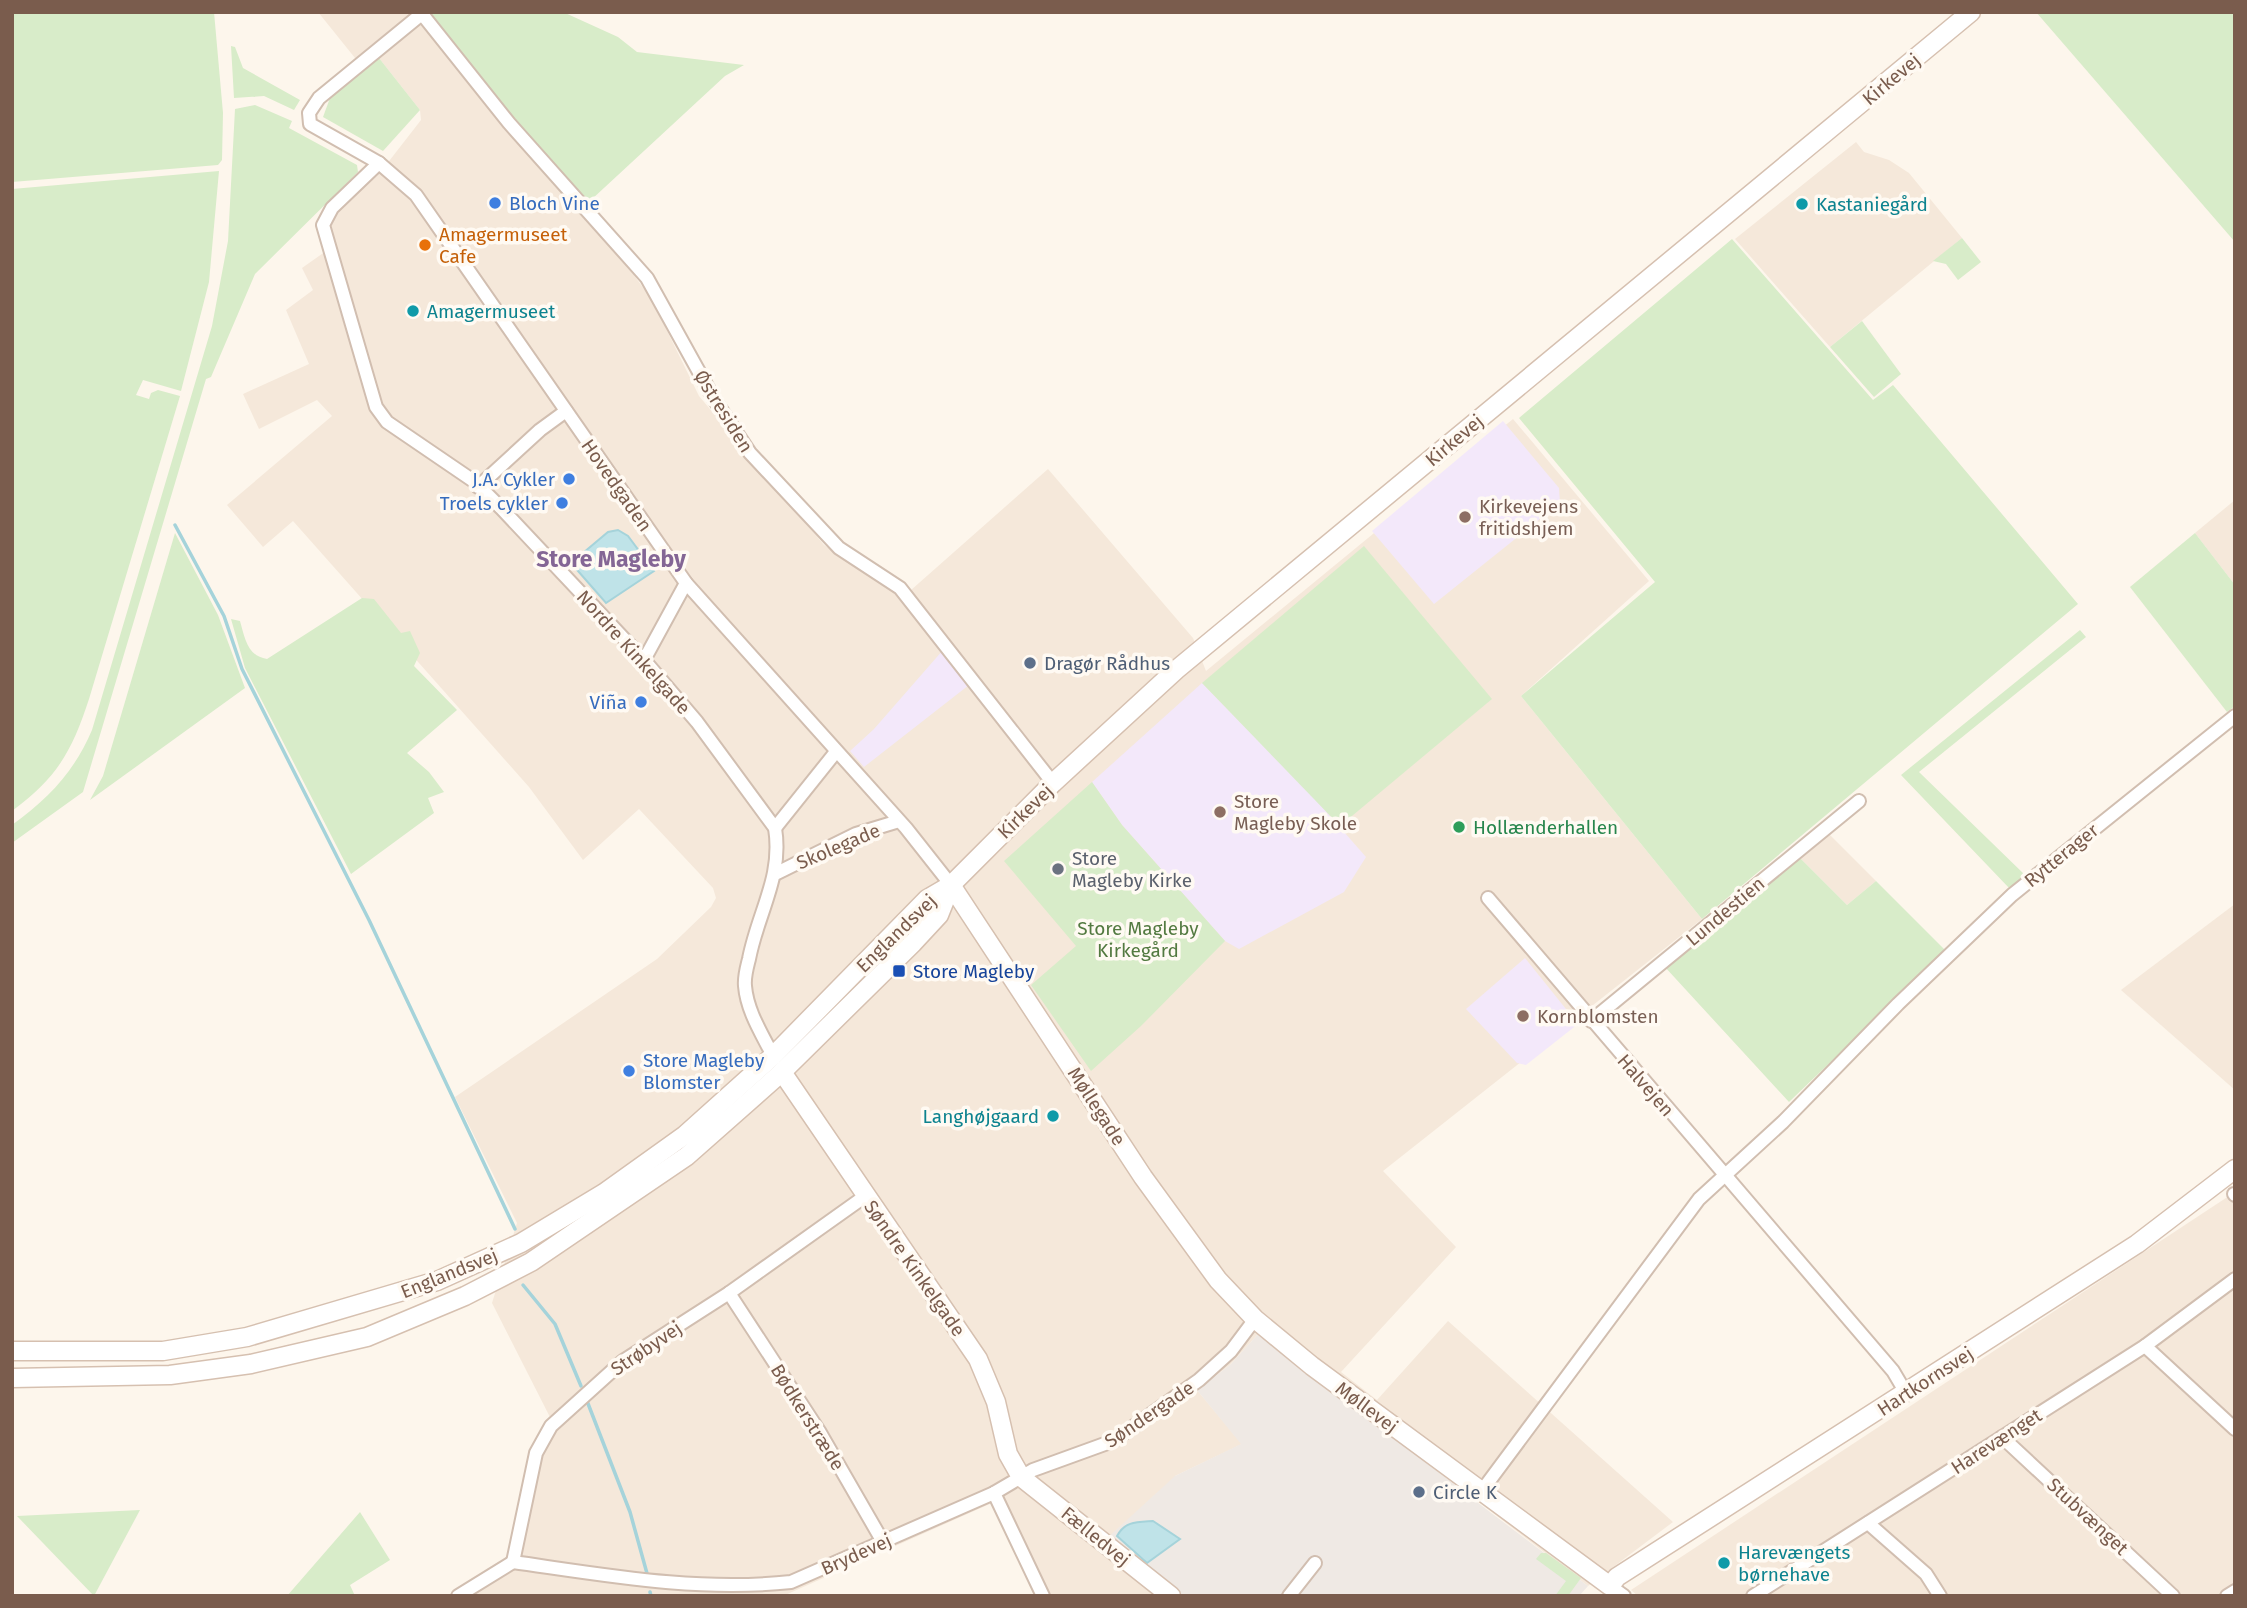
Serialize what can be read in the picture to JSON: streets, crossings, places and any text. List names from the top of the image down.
{
  "streets": {
    "main road": [
      "Kirkevej",
      "Englandsvej",
      "Møllegade",
      "Søndre Kinkelgade",
      "Hartkornsvej",
      "Møllevej",
      "Fælledvej"
    ],
    "street": [
      "Østresiden",
      "Hovedgaden",
      "Nordre Kinkelgade",
      "Skolegade",
      "Rytterager",
      "Lundestien",
      "Halvejen",
      "Strøbyvej",
      "Søndergade",
      "Bødkerstræde",
      "Harevænget",
      "Stubvænget",
      "Brydevej"
    ]
  },
  "crossings": [
    ["Kirkevej", "Østresiden"],
    ["Kirkevej", "Hovedgaden"],
    ["Kirkevej", "Englandsvej"],
    ["Kirkevej", "Møllegade"],
    ["Østresiden", "Hovedgaden"],
    ["Hovedgaden", "Nordre Kinkelgade"],
    ["Hovedgaden", "Skolegade"],
    ["Hovedgaden", "Englandsvej"],
    ["Hovedgaden", "Møllegade"],
    ["Rytterager", "Halvejen"],
    ["Lundestien", "Halvejen"],
    ["Englandsvej", "Møllegade"],
    ["Englandsvej", "Søndre Kinkelgade"],
    ["Halvejen", "Hartkornsvej"],
    ["Møllegade", "Møllevej"],
    ["Møllegade", "Søndergade"],
    ["Søndre Kinkelgade", "Strøbyvej"],
    ["Søndre Kinkelgade", "Søndergade"],
    ["Søndre Kinkelgade", "Fælledvej"],
    ["Søndre Kinkelgade", "Brydevej"],
    ["Strøbyvej", "Bødkerstræde"],
    ["Strøbyvej", "Brydevej"],
    ["Hartkornsvej", "Møllevej"],
    ["Møllevej", "Søndergade"],
    ["Søndergade", "Fælledvej"],
    ["Søndergade", "Brydevej"],
    ["Bødkerstræde", "Brydevej"],
    ["Harevænget", "Stubvænget"],
    ["Fælledvej", "Brydevej"]
  ],
  "districts": ["Store Magleby"],
  "parks": ["Store Magleby Kirkegård"],
  "places": {
    "other": [
      "Bloch Vine",
      "Kastaniegård",
      "Amagermuseet Cafe",
      "Amagermuseet",
      "J.A. Cykler",
      "Troels cykler",
      "Kirkevejens fritidshjem",
      "Dragør Rådhus",
      "Viña",
      "Store Magleby Skole",
      "Hollænderhallen",
      "Store Magleby Kirke",
      "Kornblomsten",
      "Store Magleby Blomster",
      "Langhøjgaard",
      "Circle K",
      "Harevængets børnehave"
    ],
    "transit": ["Store Magleby"]
  }
}
